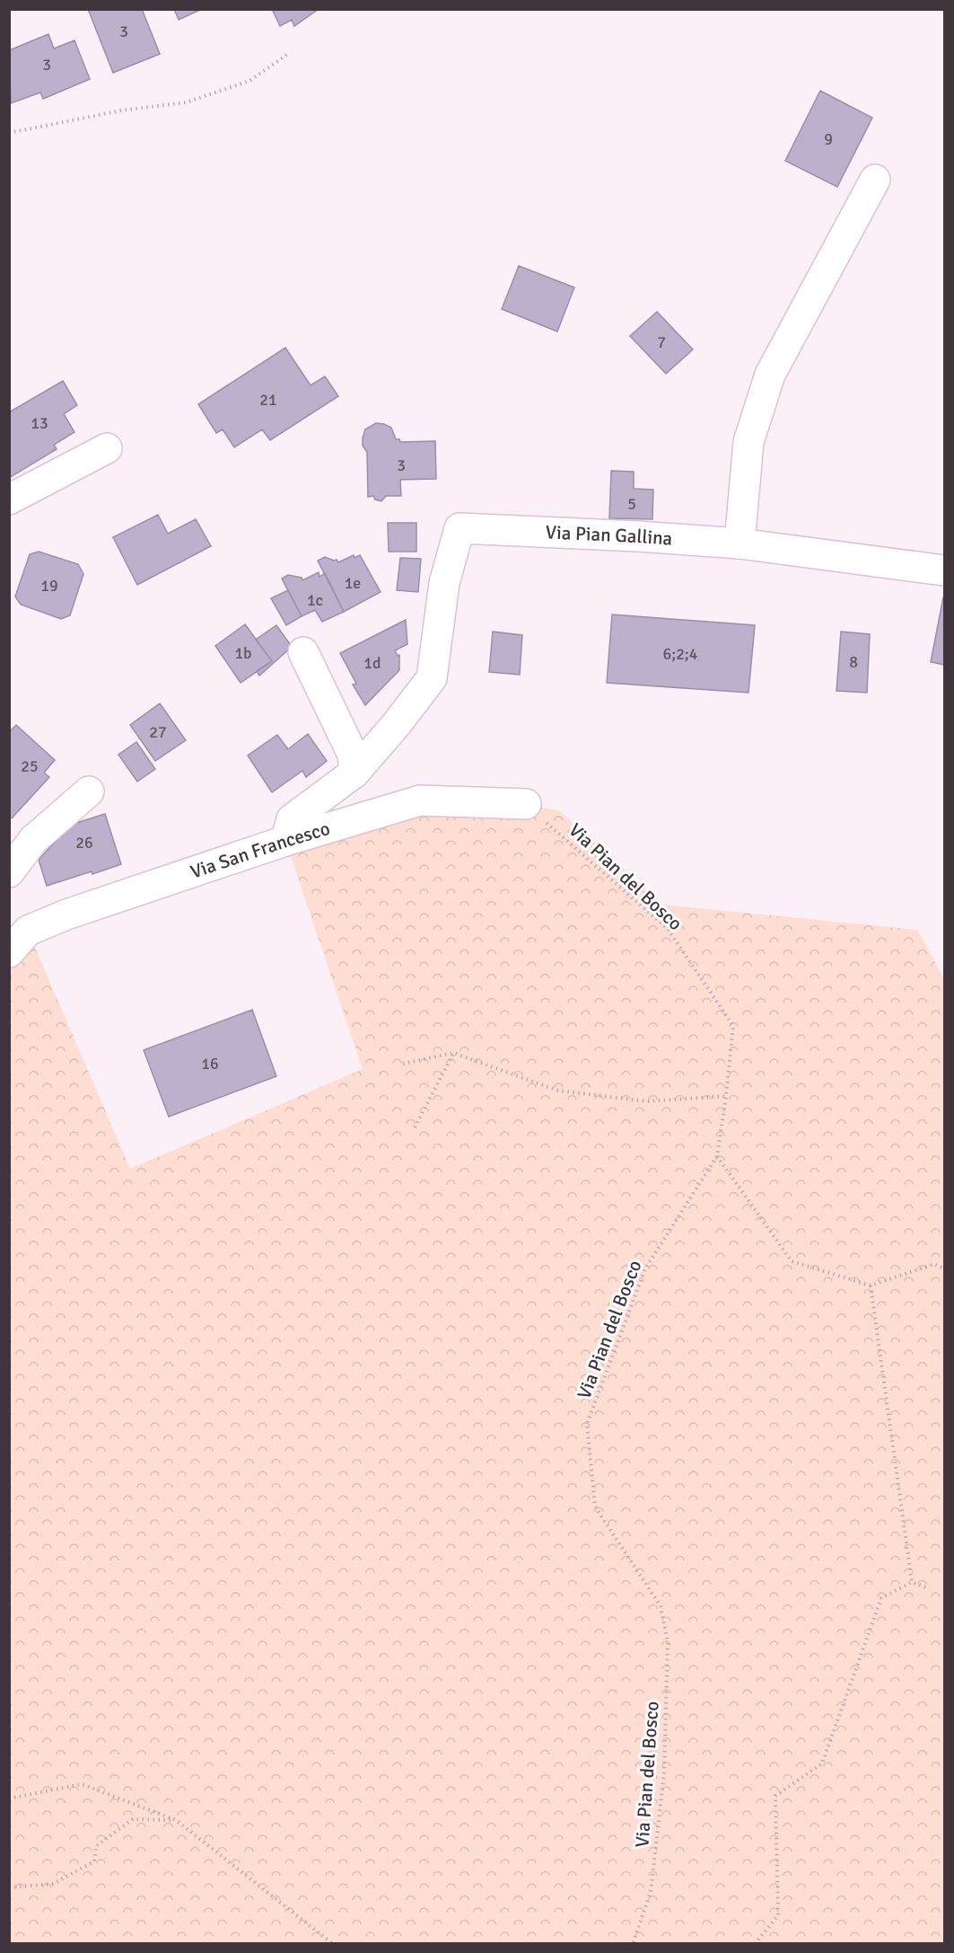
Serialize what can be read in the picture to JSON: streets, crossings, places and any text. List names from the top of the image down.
{
  "streets": {
    "street": ["Via Pian Gallina", "Via San Francesco"],
    "path": ["Via Pian del Bosco"]
  },
  "crossings": [
    ["Via Pian Gallina", "Via San Francesco"],
    ["Via San Francesco", "Via Pian del Bosco"]
  ],
  "house_numbers": [
    "3",
    "3",
    "9",
    "7",
    "21",
    "13",
    "3",
    "5",
    "1e",
    "19",
    "1c",
    "1b",
    "6;2;4",
    "8",
    "1d",
    "27",
    "25",
    "26",
    "16"
  ]
}
